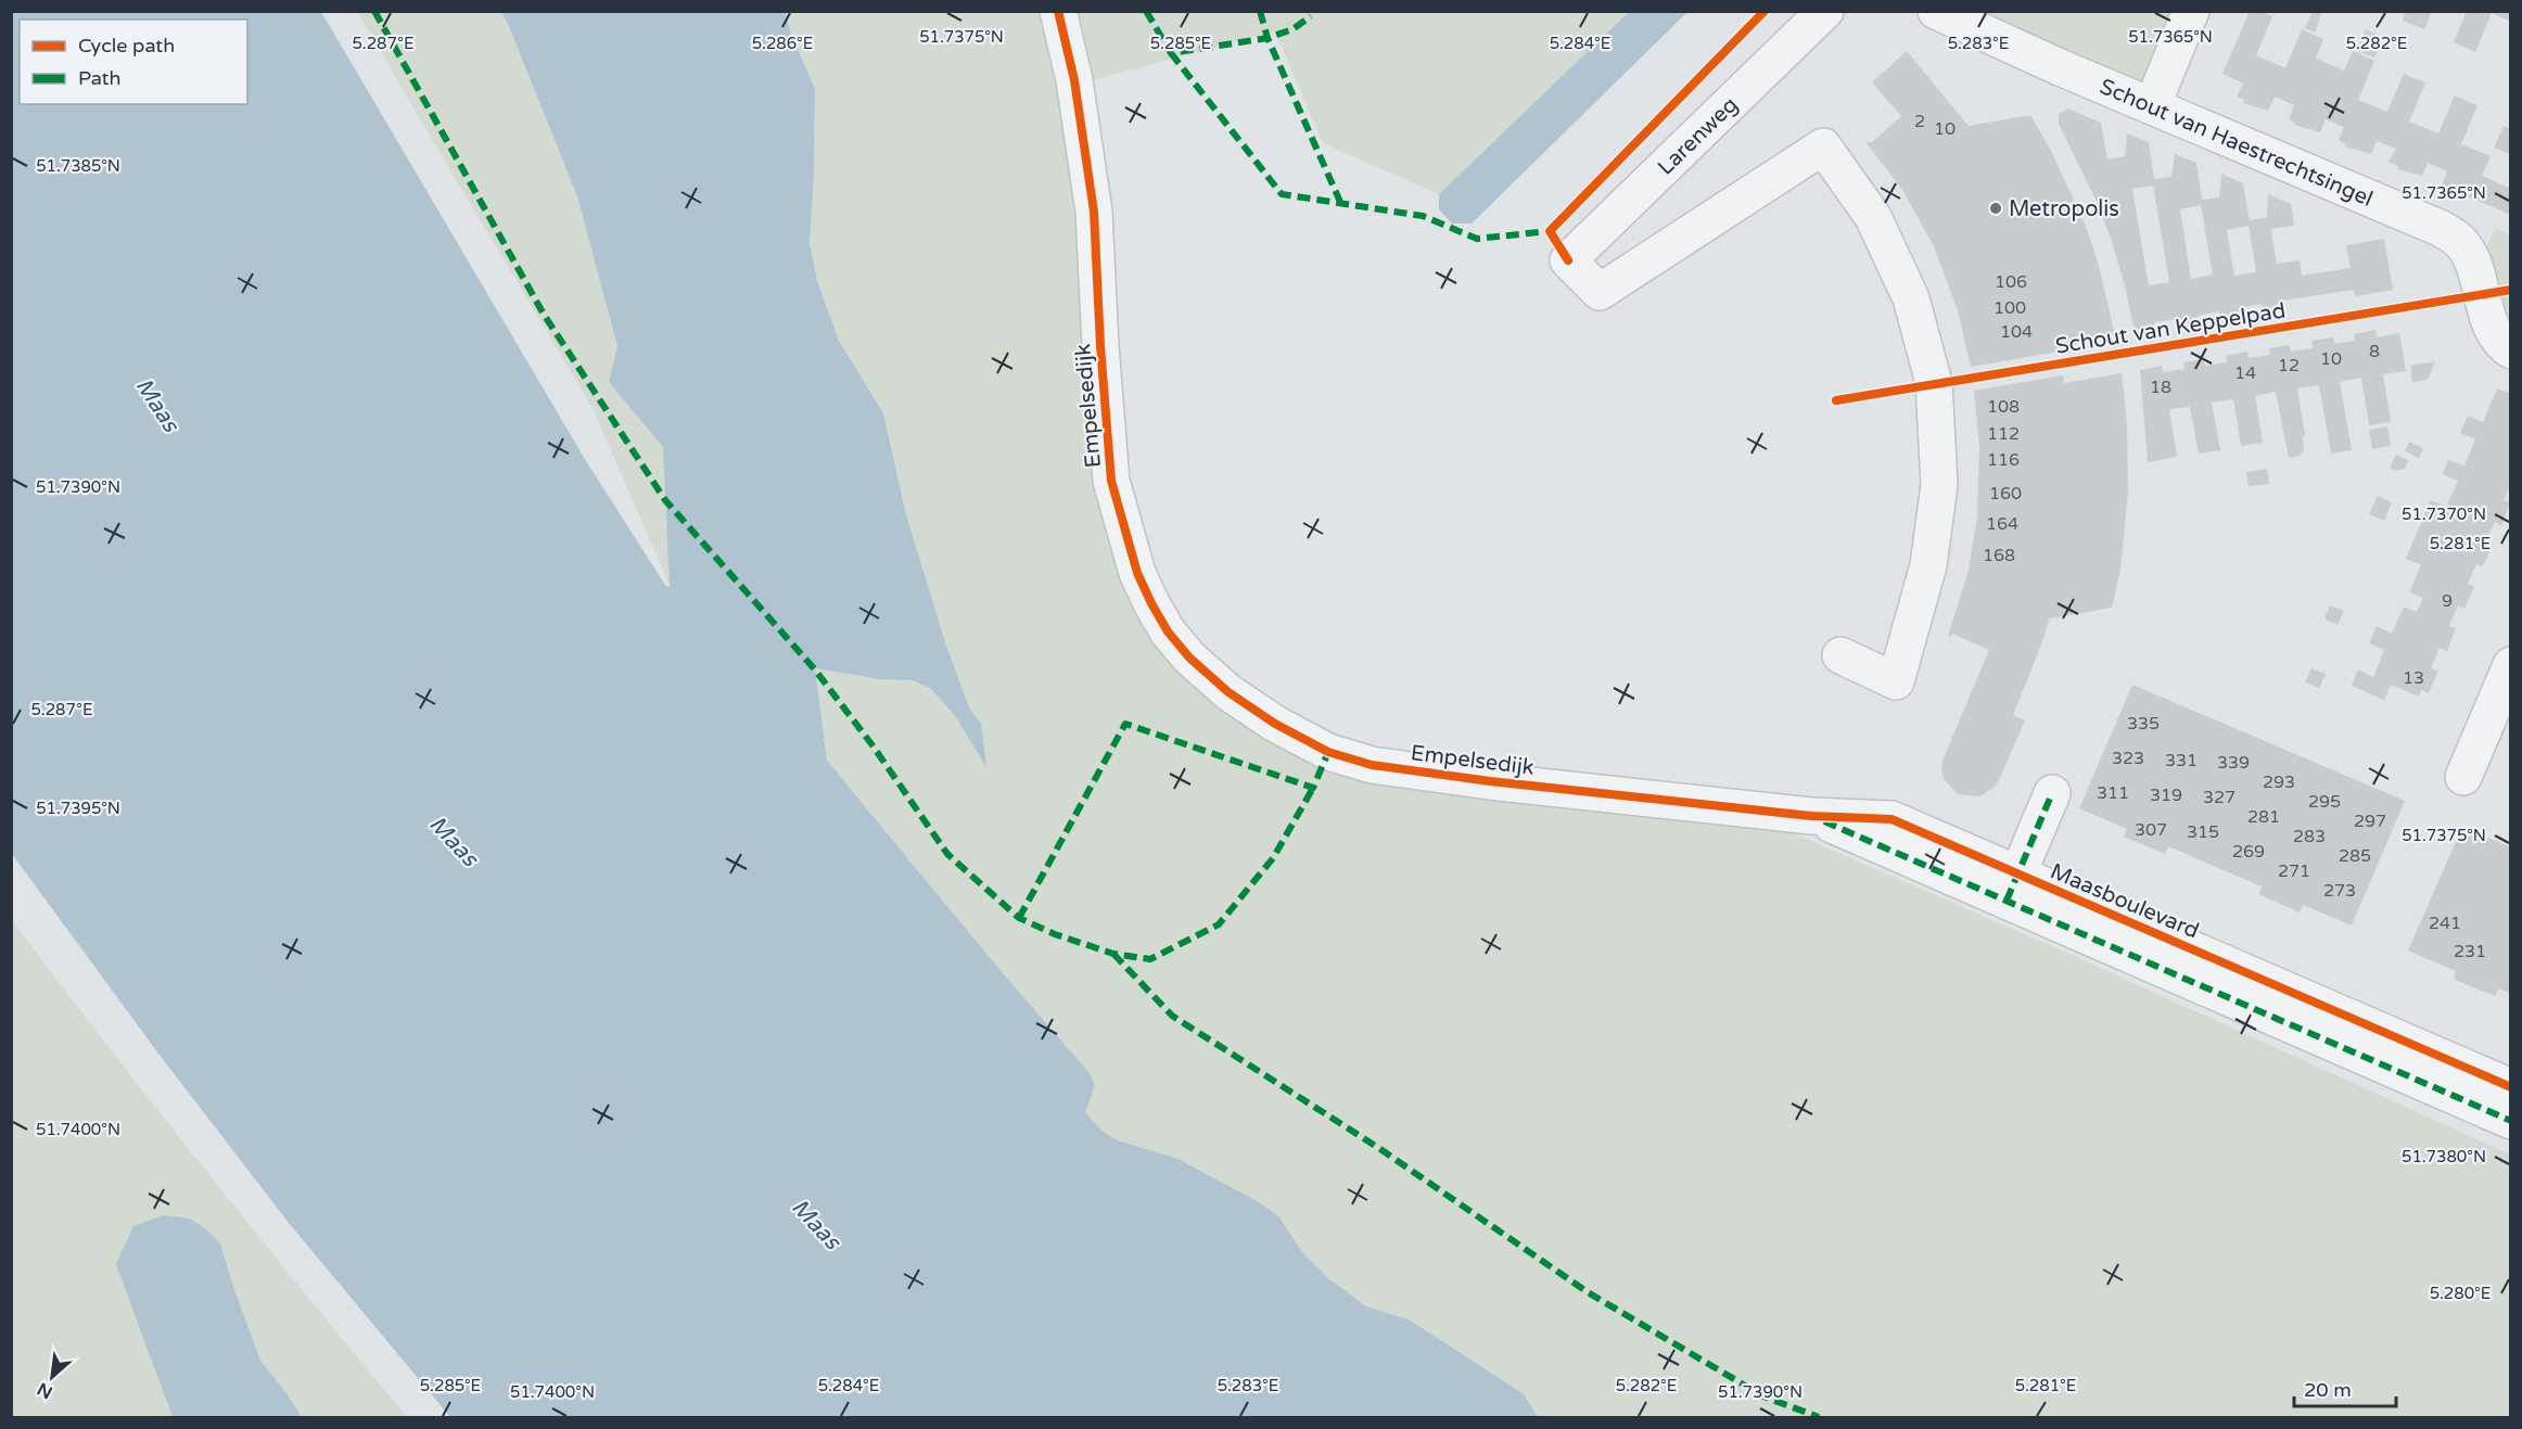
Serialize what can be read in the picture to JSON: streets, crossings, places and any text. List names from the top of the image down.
{
  "streets": {
    "street": [
      "Larenweg",
      "Schout van Haestrechtsingel",
      "Empelsedijk",
      "Maasboulevard"
    ],
    "cycle path": ["Schout van Keppelpad"]
  },
  "crossings": [
    ["Empelsedijk", "Maasboulevard"]
  ],
  "water": ["Maas"],
  "places": ["Metropolis"],
  "house_numbers": [
    "2",
    "10",
    "106",
    "100",
    "104",
    "8",
    "10",
    "12",
    "14",
    "18",
    "108",
    "112",
    "116",
    "160",
    "164",
    "168",
    "9",
    "13",
    "335",
    "323",
    "331",
    "339",
    "293",
    "311",
    "319",
    "327",
    "295",
    "281",
    "297",
    "307",
    "315",
    "283",
    "269",
    "285",
    "271",
    "273",
    "241",
    "231"
  ],
  "legend": ["Cycle path", "Path"],
  "scale_bar": "20 m",
  "north": "bottom left",
  "coordinates": [
    "51.7375°N",
    "51.7365°N",
    "5.287°E",
    "5.286°E",
    "5.285°E",
    "5.284°E",
    "5.283°E",
    "5.282°E",
    "51.7385°N",
    "51.7390°N",
    "51.7370°N",
    "5.281°E",
    "51.7395°N",
    "51.7400°N",
    "51.7380°N",
    "5.280°E"
  ]
}
